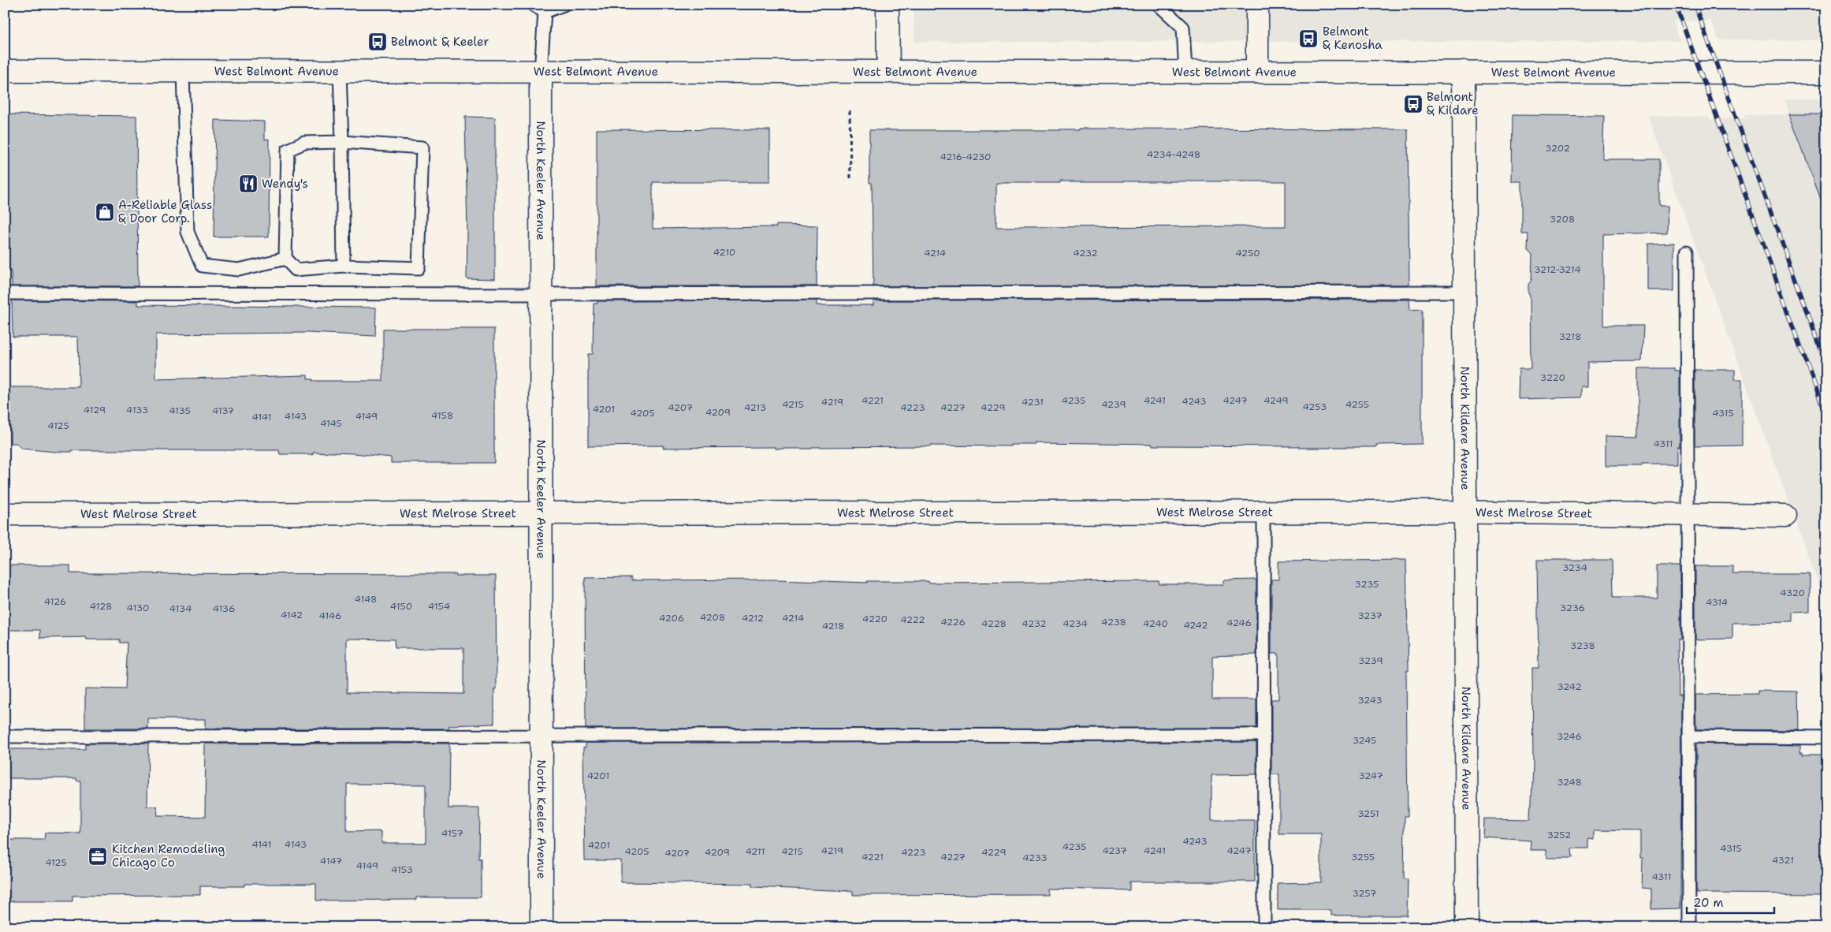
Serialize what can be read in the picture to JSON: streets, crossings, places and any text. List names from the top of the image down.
{
  "streets": {
    "street": [
      "West Belmont Avenue",
      "North Keeler Avenue",
      "North Kildare Avenue",
      "West Melrose Street"
    ]
  },
  "crossings": [
    ["West Belmont Avenue", "North Keeler Avenue"],
    ["West Belmont Avenue", "North Kildare Avenue"],
    ["North Keeler Avenue", "West Melrose Street"],
    ["North Kildare Avenue", "West Melrose Street"]
  ],
  "places": {
    "bus stop": ["Belmont & Kenosha", "Belmont & Keeler", "Belmont & Kildare"],
    "restaurant": ["Wendy's"],
    "shop": ["A-Reliable Glass & Door Corp."],
    "office": ["Kitchen Remodeling Chicago Co"]
  },
  "house_numbers": [
    "3202",
    "4234-4248",
    "4216-4230",
    "3208",
    "4210",
    "4214",
    "4232",
    "4250",
    "3212-3214",
    "3218",
    "3220",
    "4221",
    "4235",
    "4241",
    "4247",
    "4249",
    "4243",
    "4219",
    "4231",
    "4215",
    "4239",
    "4255",
    "4253",
    "4207",
    "4213",
    "4223",
    "4227",
    "4229",
    "4201",
    "4129",
    "4133",
    "4135",
    "4137",
    "4209",
    "4205",
    "4315",
    "4158",
    "4143",
    "4149",
    "4141",
    "4145",
    "4125",
    "4311",
    "3234",
    "3235",
    "4320",
    "4148",
    "4126",
    "4314",
    "4128",
    "4150",
    "4154",
    "4130",
    "3236",
    "4134",
    "4136",
    "4142",
    "4146",
    "3237",
    "4208",
    "4206",
    "4212",
    "4214",
    "4220",
    "4222",
    "4226",
    "4238",
    "4246",
    "4228",
    "4232",
    "4234",
    "4240",
    "4242",
    "4218",
    "3238",
    "3239",
    "3242",
    "3243",
    "3246",
    "3245",
    "4201",
    "3247",
    "3248",
    "3251",
    "4157",
    "3252",
    "4243",
    "4141",
    "4143",
    "4201",
    "4235",
    "4315",
    "4219",
    "4237",
    "4241",
    "4247",
    "4205",
    "4211",
    "4215",
    "4209",
    "4223",
    "4229",
    "4207",
    "4221",
    "4227",
    "3255",
    "4233",
    "4321",
    "4147",
    "4125",
    "4149",
    "4153",
    "4311",
    "3257"
  ],
  "scale_bar": "20 m"
}
